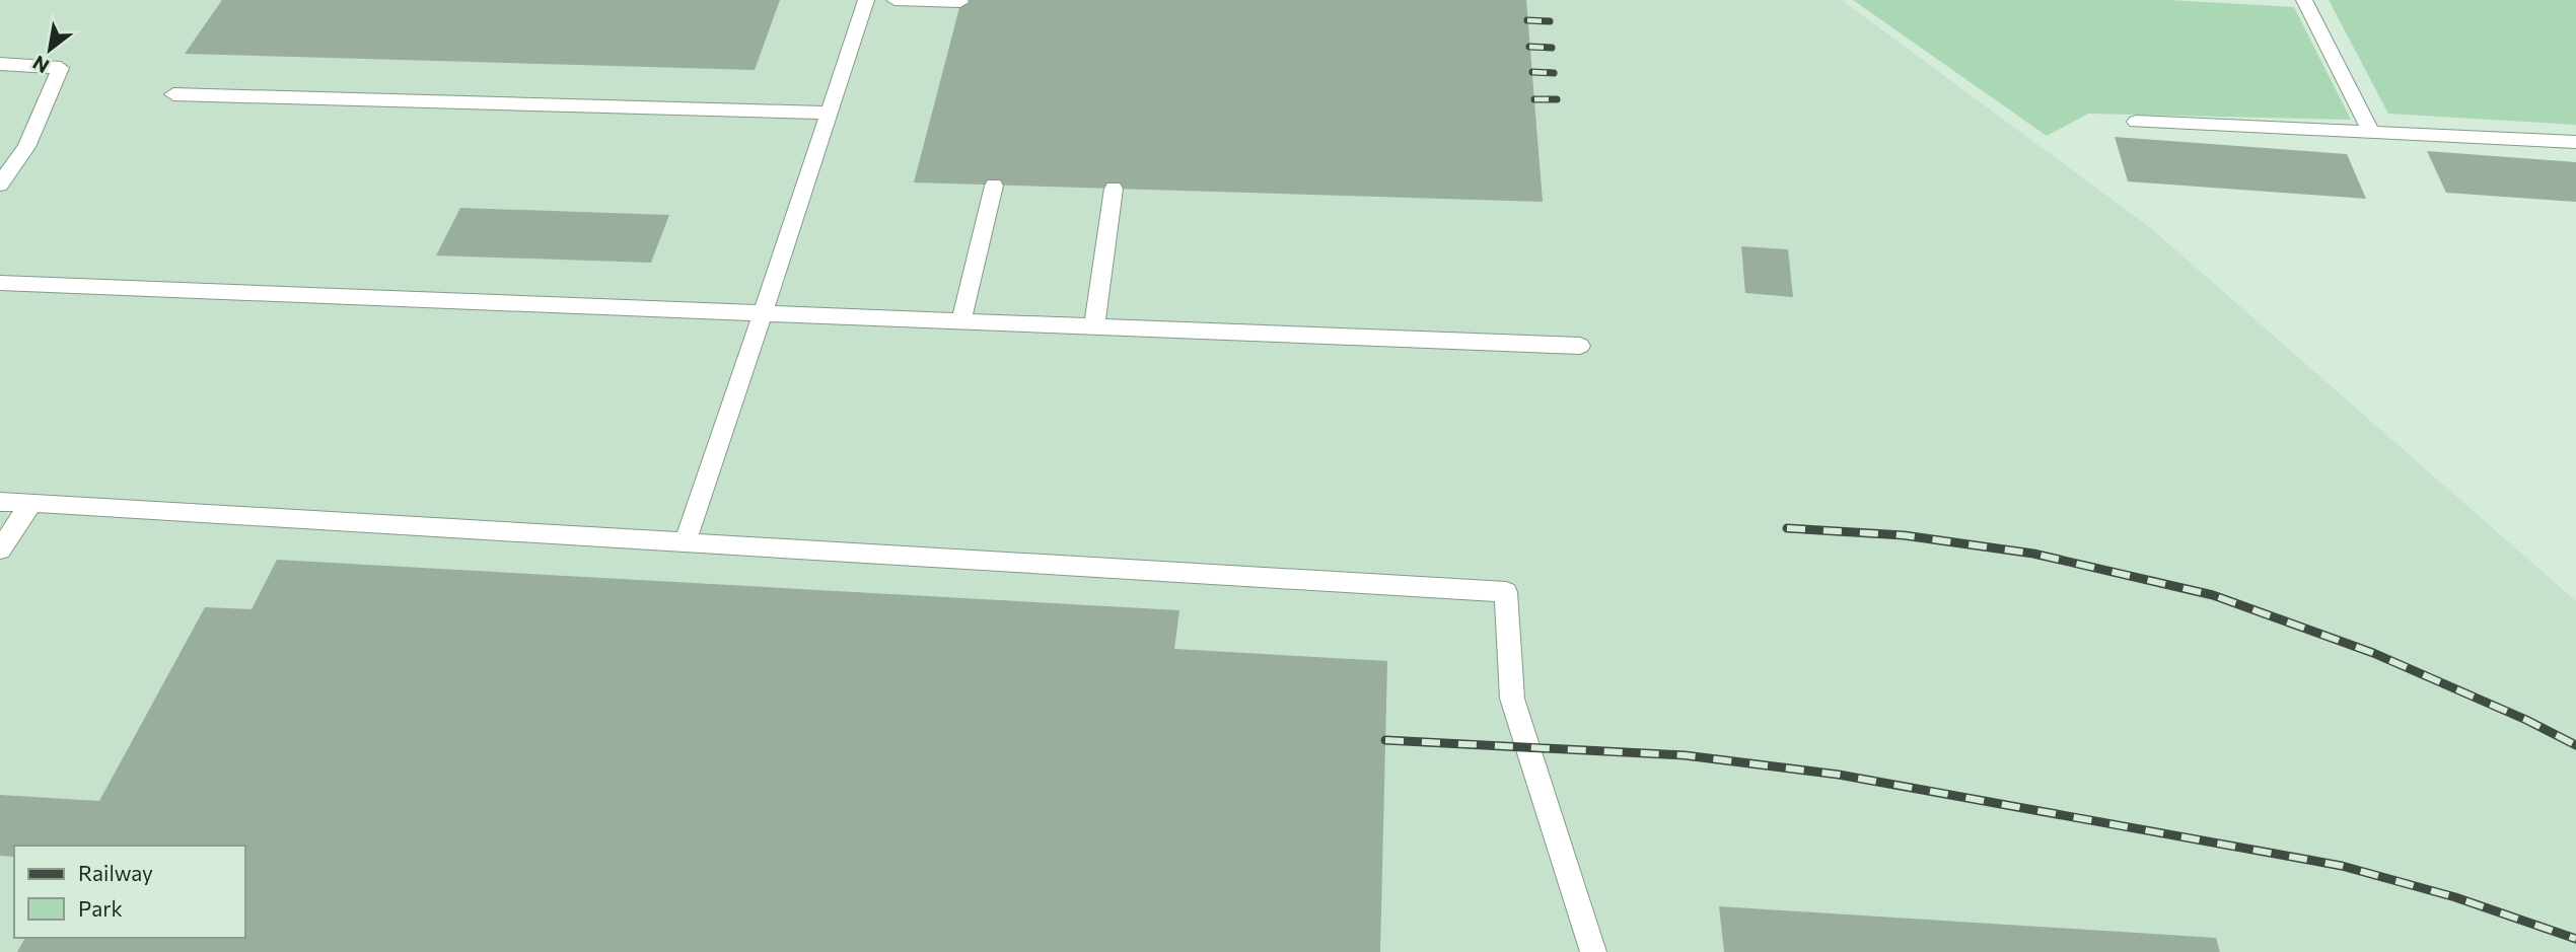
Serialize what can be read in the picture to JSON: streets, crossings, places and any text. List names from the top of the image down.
{
  "legend": ["Railway", "Park"],
  "north": "bottom left"
}
